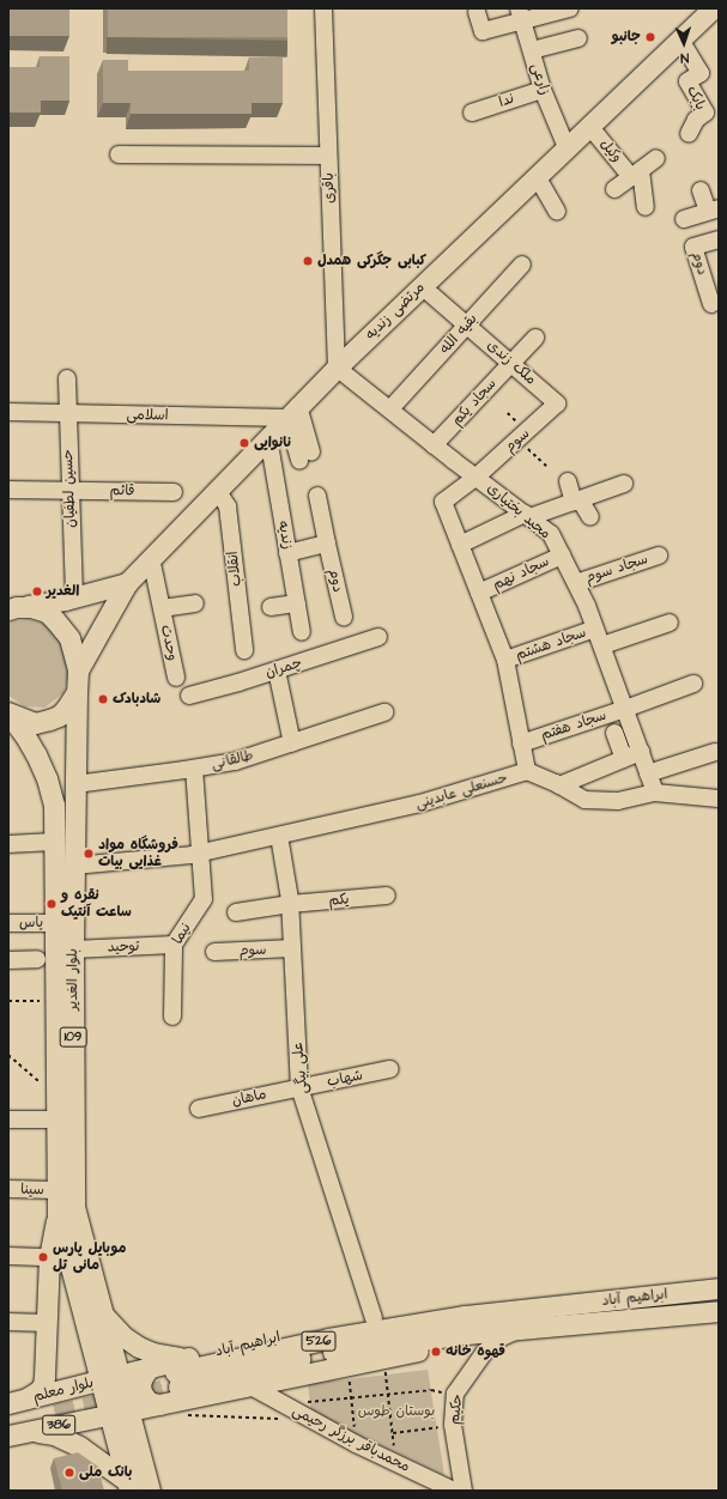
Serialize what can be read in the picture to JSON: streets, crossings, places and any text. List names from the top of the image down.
{
  "streets": {
    "main road": [
      "مرتضی زندیه",
      "بلوار الغدیر",
      "109",
      "ابراهیم آباد",
      "526",
      "بلوار معلم",
      "386"
    ],
    "street": [
      "زارعی",
      "بابک",
      "ندا",
      "وکیل",
      "باقری",
      "دوم",
      "بقیه الله",
      "ملک زندی",
      "سجاد یکم",
      "اسلامی",
      "سوم",
      "حسین لطفیان",
      "قائم",
      "مجید بختیاری",
      "زندیه",
      "انقلاب",
      "سجاد سوم",
      "سجاد نهم",
      "وحدت",
      "سجاد هشتم",
      "چمران",
      "سجاد هفتم",
      "طالقانی",
      "حسنعلی عابدینی",
      "یکم",
      "یاس",
      "نیما",
      "توحید",
      "علی بیگی",
      "شهاب",
      "ماهان",
      "سینا",
      "حکیم",
      "محمدباقر برزگر رحیمی"
    ]
  },
  "crossings": [
    ["زارعی", "ندا"],
    ["زارعی", "مرتضی زندیه"],
    ["بابک", "مرتضی زندیه"],
    ["وکیل", "مرتضی زندیه"],
    ["باقری", "مرتضی زندیه"],
    ["باقری", "مجید بختیاری"],
    ["مرتضی زندیه", "ملک زندی"],
    ["مرتضی زندیه", "اسلامی"],
    ["مرتضی زندیه", "مجید بختیاری"],
    ["مرتضی زندیه", "زندیه"],
    ["مرتضی زندیه", "انقلاب"],
    ["مرتضی زندیه", "وحدت"],
    ["مرتضی زندیه", "بلوار الغدیر"],
    ["بقیه الله", "ملک زندی"],
    ["ملک زندی", "سجاد یکم"],
    ["ملک زندی", "سوم"],
    ["سجاد یکم", "مجید بختیاری"],
    ["اسلامی", "حسین لطفیان"],
    ["سوم", "مجید بختیاری"],
    ["سوم", "علی بیگی"],
    ["حسین لطفیان", "قائم"],
    ["مجید بختیاری", "سجاد سوم"],
    ["مجید بختیاری", "سجاد نهم"],
    ["مجید بختیاری", "سجاد هشتم"],
    ["مجید بختیاری", "سجاد هفتم"],
    ["طالقانی", "نیما"],
    ["طالقانی", "بلوار الغدیر"],
    ["حسنعلی عابدینی", "نیما"],
    ["حسنعلی عابدینی", "بلوار الغدیر"],
    ["حسنعلی عابدینی", "علی بیگی"],
    ["یکم", "علی بیگی"],
    ["یاس", "بلوار الغدیر"],
    ["نیما", "توحید"],
    ["توحید", "بلوار الغدیر"],
    ["بلوار الغدیر", "109"],
    ["بلوار الغدیر", "سینا"],
    ["بلوار الغدیر", "ابراهیم آباد"],
    ["بلوار الغدیر", "بلوار معلم"],
    ["109", "ابراهیم آباد"],
    ["109", "بلوار معلم"],
    ["109", "386"],
    ["علی بیگی", "شهاب"],
    ["علی بیگی", "ماهان"],
    ["علی بیگی", "ابراهیم آباد"],
    ["شهاب", "ماهان"],
    ["ابراهیم آباد", "بلوار معلم"],
    ["ابراهیم آباد", "حکیم"],
    ["ابراهیم آباد", "386"],
    ["ابراهیم آباد", "محمدباقر برزگر رحیمی"]
  ],
  "parks": ["بوستان طوس"],
  "places": [
    "جانبو",
    "کبابی جگرکی همدل",
    "نانوایی",
    "الغدیر",
    "شادبادک",
    "فروشگاه مواد غذایی بیات",
    "نقره و ساعت آنتیک",
    "موبایل پارس مانی تل",
    "قهوه خانه",
    "بانک ملی"
  ],
  "north": "bottom"
}
